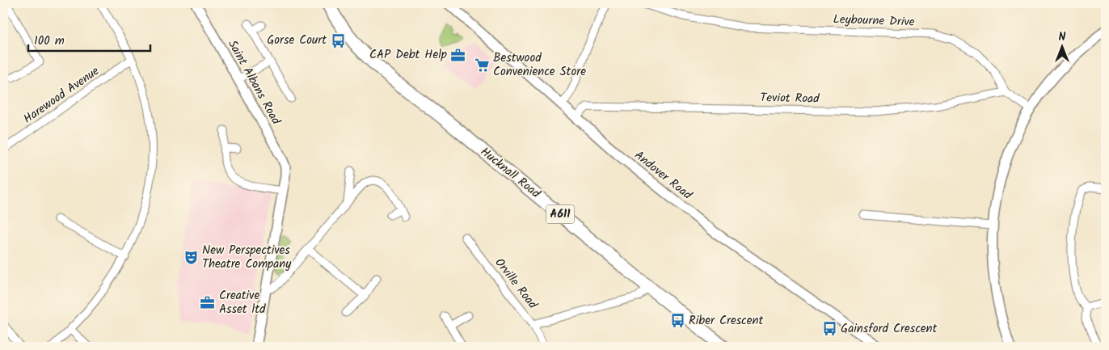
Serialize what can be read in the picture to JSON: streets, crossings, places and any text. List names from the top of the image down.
{
  "streets": {
    "main road": ["Hucknall Road", "A611"],
    "street": [
      "Leybourne Drive",
      "Saint Albans Road",
      "Harewood Avenue",
      "Teviot Road",
      "Andover Road",
      "Orville Road"
    ]
  },
  "crossings": [
    ["Leybourne Drive", "Teviot Road"],
    ["Teviot Road", "Andover Road"]
  ],
  "places": {
    "bus stop": ["Gorse Court", "Riber Crescent", "Gainsford Crescent"],
    "office": ["CAP Debt Help", "Creative Asset ltd"],
    "supermarket": ["Bestwood Convenience Store"],
    "theatre": ["New Perspectives Theatre Company"]
  },
  "scale_bar": "100 m",
  "north": "top"
}
